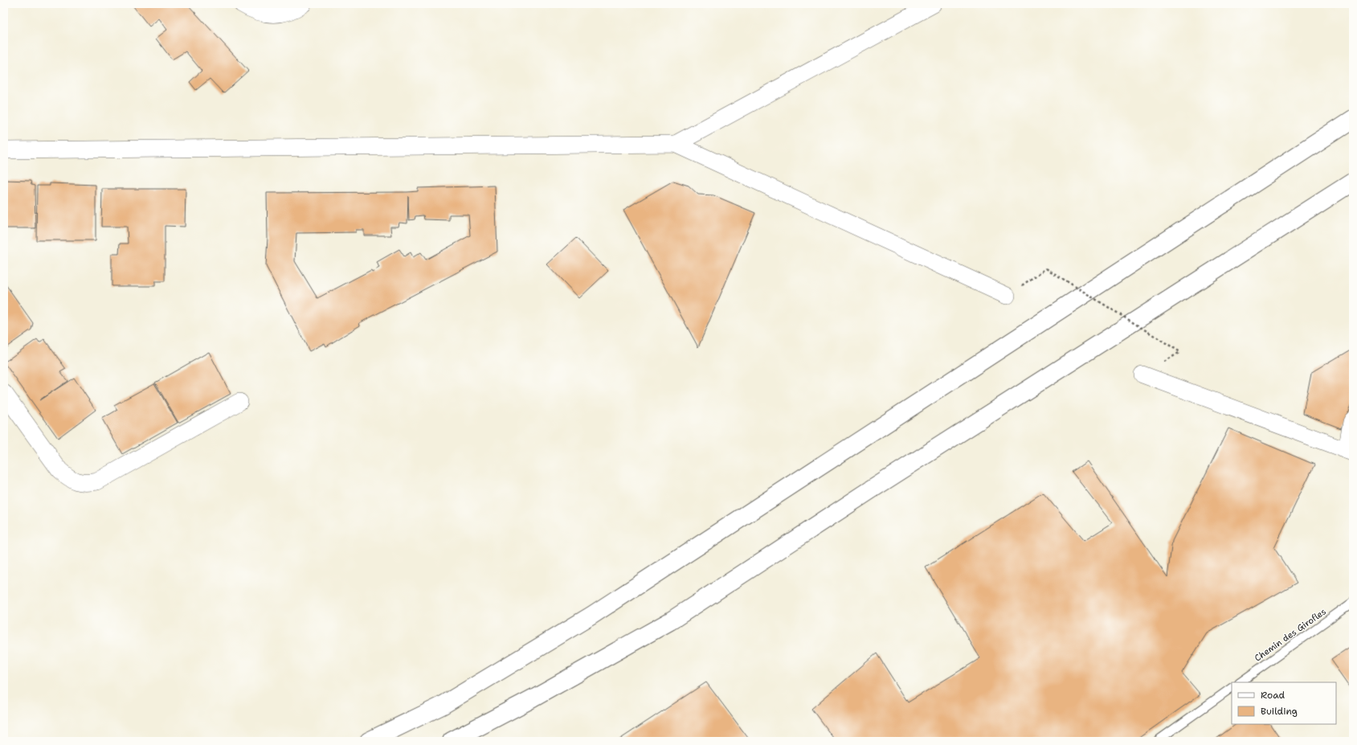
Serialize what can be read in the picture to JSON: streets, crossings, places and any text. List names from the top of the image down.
{
  "streets": {
    "lane": ["Chemin des Girofles"]
  },
  "legend": ["Road", "Building"]
}
